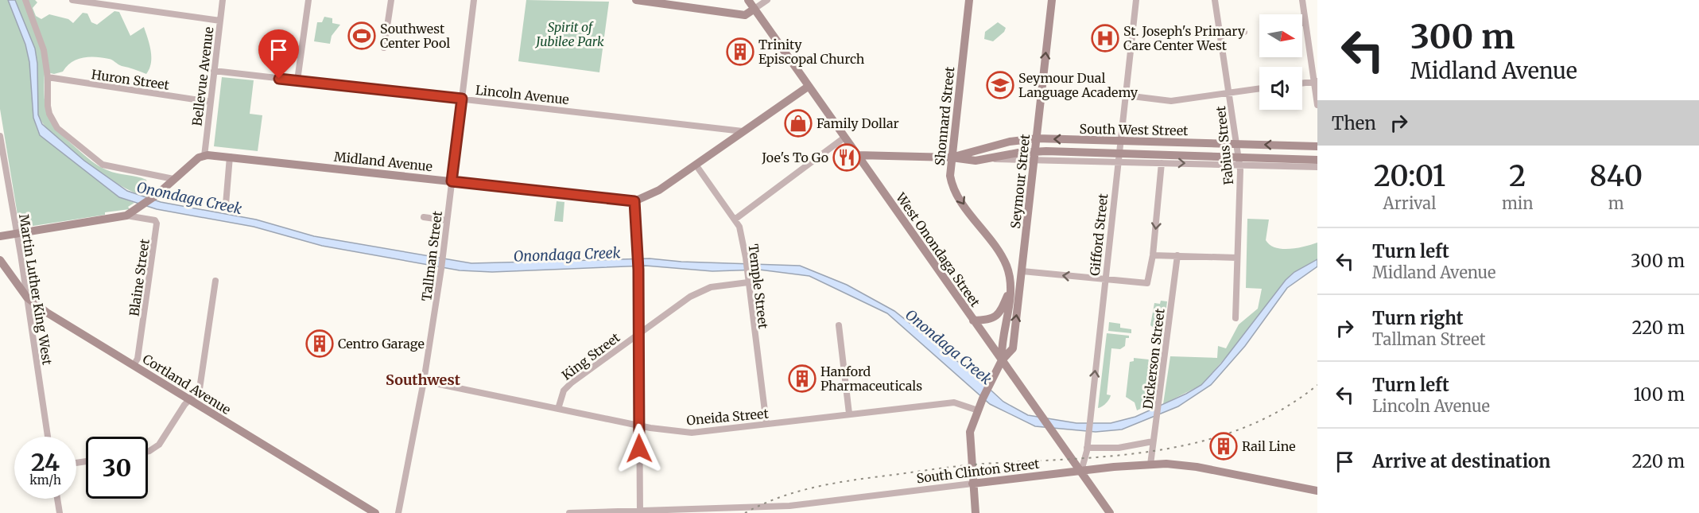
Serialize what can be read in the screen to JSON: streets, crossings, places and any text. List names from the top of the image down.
{
  "streets": {
    "main road": [
      "Shonnard Street",
      "South West Street",
      "Midland Avenue",
      "Seymour Street",
      "West Onondaga Street",
      "Cortland Avenue",
      "South Clinton Street"
    ],
    "street": [
      "Bellevue Avenue",
      "Huron Street",
      "Lincoln Avenue",
      "Fabius Street",
      "Gifford Street",
      "Tallman Street",
      "Blaine Street",
      "Temple Street",
      "Martin Luther King West",
      "King Street",
      "Dickerson Street",
      "Oneida Street"
    ]
  },
  "crossings": [
    ["Bellevue Avenue", "Huron Street"],
    ["Bellevue Avenue", "Lincoln Avenue"],
    ["Bellevue Avenue", "Midland Avenue"],
    ["Lincoln Avenue", "Tallman Street"],
    ["Shonnard Street", "South West Street"],
    ["Shonnard Street", "Seymour Street"],
    ["Shonnard Street", "West Onondaga Street"],
    ["South West Street", "Fabius Street"],
    ["South West Street", "Seymour Street"],
    ["South West Street", "Gifford Street"],
    ["South West Street", "West Onondaga Street"],
    ["Midland Avenue", "Tallman Street"],
    ["Seymour Street", "West Onondaga Street"],
    ["Gifford Street", "West Onondaga Street"],
    ["Gifford Street", "South Clinton Street"],
    ["West Onondaga Street", "South Clinton Street"],
    ["Tallman Street", "Oneida Street"],
    ["Blaine Street", "Cortland Avenue"],
    ["Temple Street", "King Street"],
    ["Temple Street", "Oneida Street"],
    ["Martin Luther King West", "Cortland Avenue"],
    ["King Street", "Oneida Street"],
    ["Dickerson Street", "South Clinton Street"]
  ],
  "one_way": ["Shonnard Street", "Seymour Street", "Gifford Street"],
  "districts": ["Southwest"],
  "water": ["Onondaga Creek"],
  "parks": ["Spirit of Jubilee Park"],
  "places": {
    "sports": ["Southwest Center Pool"],
    "hospital": ["St. Joseph's Primary Care Center West"],
    "building": [
      "Trinity Episcopal Church",
      "Centro Garage",
      "Hanford Pharmaceuticals",
      "Rail Line"
    ],
    "school or university": ["Seymour Dual Language Academy"],
    "shop": ["Family Dollar"],
    "restaurant": ["Joe's To Go"]
  },
  "north": "right",
  "page": {
    "turn": ["300 m", "Midland Avenue"],
    "then": "Then",
    "eta": [
      "20:01",
      "Arrival",
      "2",
      "min",
      "840",
      "m"
    ],
    "list": [
      {
        "name": "Turn left",
        "note": "Midland Avenue",
        "value": "300 m"
      },
      {
        "name": "Turn right",
        "note": "Tallman Street",
        "value": "220 m"
      },
      {
        "name": "Turn left",
        "note": "Lincoln Avenue",
        "value": "100 m"
      },
      {
        "name": "Arrive at destination",
        "value": "220 m"
      }
    ],
    "speed": "24 km/h",
    "limit": "30"
  }
}
